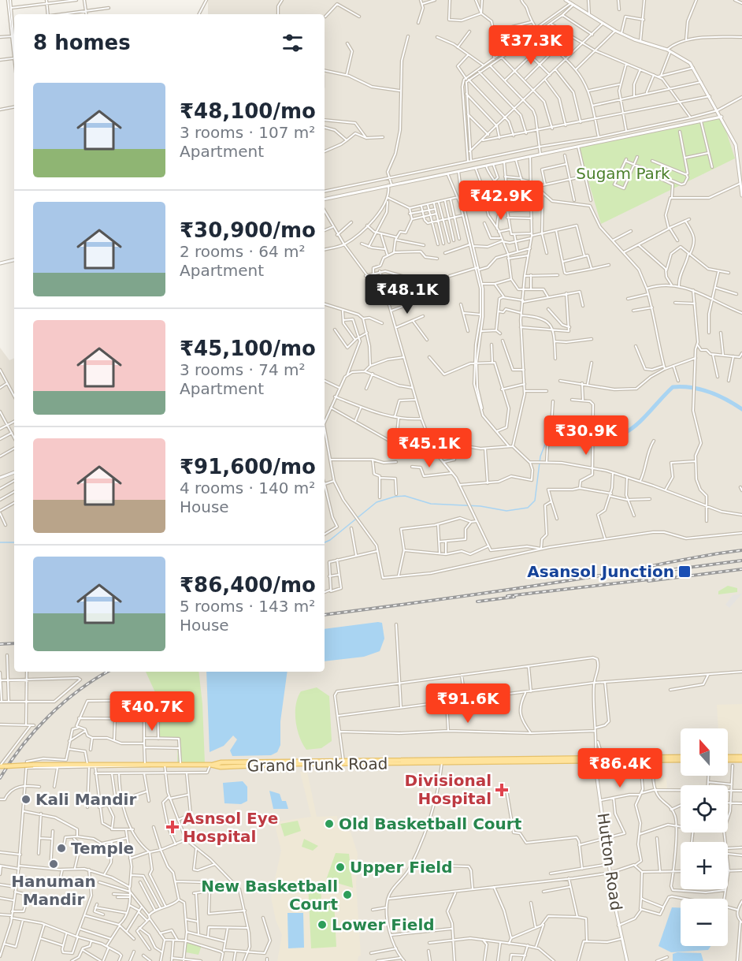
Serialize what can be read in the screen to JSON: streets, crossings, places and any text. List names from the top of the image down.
{
  "streets": {
    "main road": ["Grand Trunk Road"],
    "street": ["Hutton Road"]
  },
  "crossings": [
    ["Grand Trunk Road", "Hutton Road"]
  ],
  "parks": ["Sugam Park"],
  "places": {
    "transit": ["Asansol Junction"],
    "health": ["Divisional Hospital", "Asnsol Eye Hospital"],
    "other": [
      "Kali Mandir",
      "Old Basketball Court",
      "Temple",
      "Hanuman Mandir",
      "Upper Field",
      "New Basketball Court",
      "Lower Field"
    ]
  },
  "north": "top",
  "page": {
    "heading": "8 homes",
    "price": [
      "₹37.3K",
      "₹42.9K",
      "₹48.1K",
      "₹30.9K",
      "₹45.1K",
      "₹91.6K",
      "₹40.7K",
      "₹86.4K"
    ],
    "list": [
      {
        "name": "₹48,100/mo",
        "note": "3 rooms · 107 m² · Apartment"
      },
      {
        "name": "₹30,900/mo",
        "note": "2 rooms · 64 m² · Apartment"
      },
      {
        "name": "₹45,100/mo",
        "note": "3 rooms · 74 m² · Apartment"
      },
      {
        "name": "₹91,600/mo",
        "note": "4 rooms · 140 m² · House"
      },
      {
        "name": "₹86,400/mo",
        "note": "5 rooms · 143 m² · House"
      }
    ],
    "map_buttons": ["+", "−"]
  }
}
